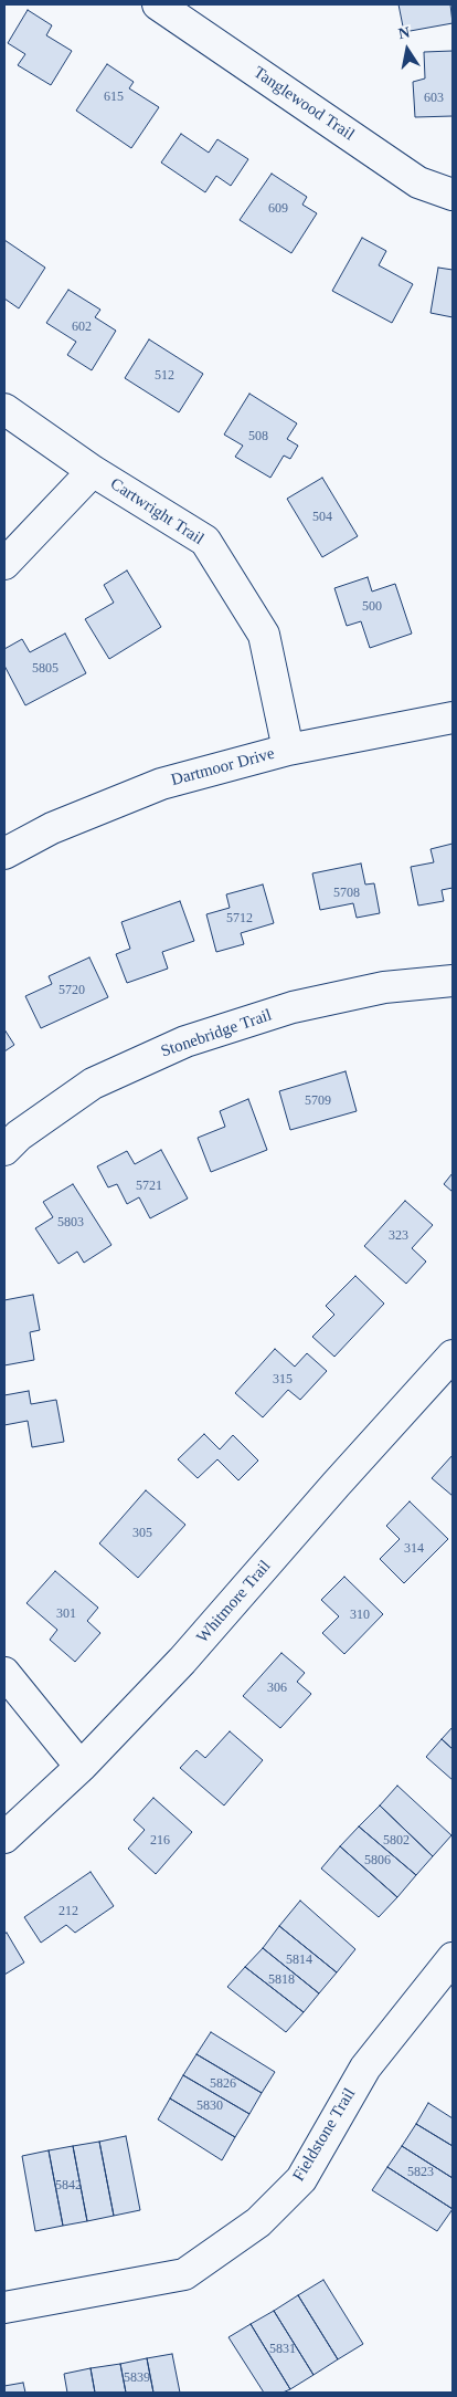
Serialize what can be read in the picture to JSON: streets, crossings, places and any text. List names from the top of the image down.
{
  "streets": {
    "street": [
      "Tanglewood Trail",
      "Cartwright Trail",
      "Dartmoor Drive",
      "Stonebridge Trail",
      "Whitmore Trail",
      "Fieldstone Trail"
    ]
  },
  "crossings": [
    ["Cartwright Trail", "Dartmoor Drive"]
  ],
  "house_numbers": [
    "615",
    "603",
    "609",
    "602",
    "512",
    "508",
    "504",
    "500",
    "5805",
    "5708",
    "5712",
    "5720",
    "5709",
    "5721",
    "5803",
    "323",
    "315",
    "305",
    "314",
    "301",
    "310",
    "306",
    "216",
    "5802",
    "5806",
    "212",
    "5814",
    "5818",
    "5826",
    "5830",
    "5823",
    "5842",
    "5831",
    "5839"
  ],
  "north": "top"
}
